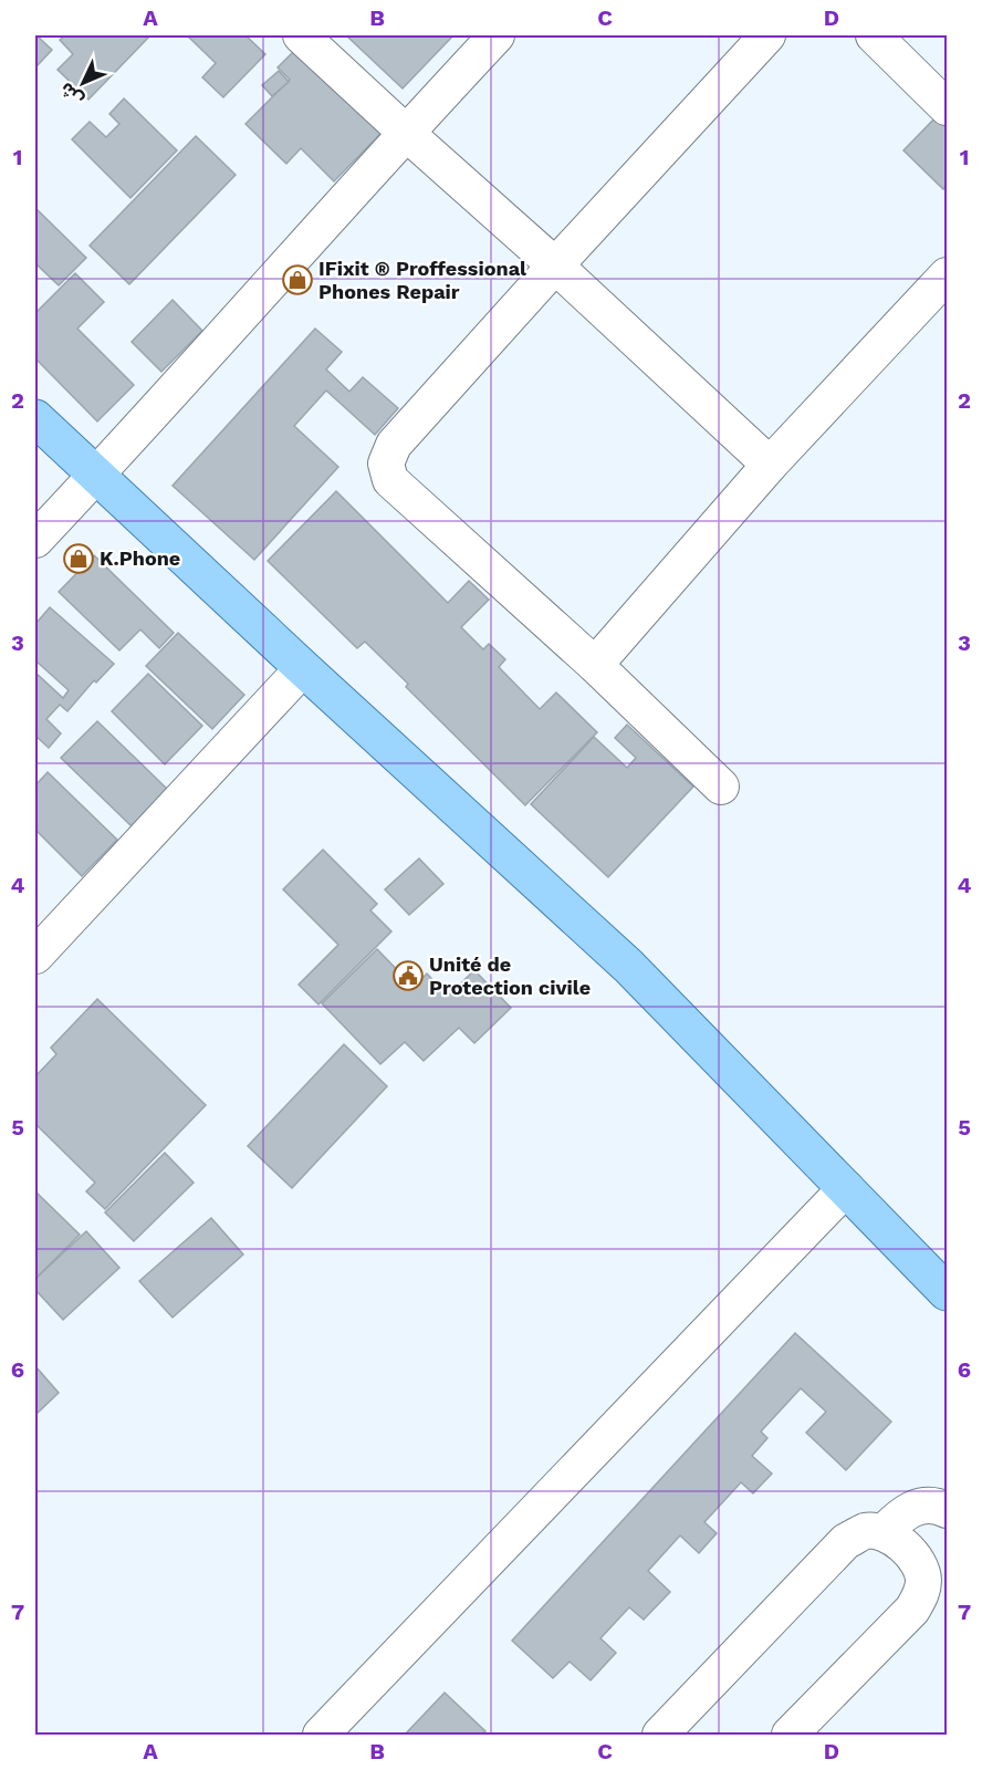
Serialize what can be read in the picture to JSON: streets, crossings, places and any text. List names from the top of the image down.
{
  "places": {
    "shop": ["IFixit ® Proffessional Phones Repair", "K.Phone"],
    "public building": ["Unité de Protection civile"]
  },
  "north": "bottom left",
  "grid": {
    "columns": [
      "A",
      "B",
      "C",
      "D"
    ],
    "rows": [
      "1",
      "2",
      "3",
      "4",
      "5",
      "6",
      "7"
    ]
  }
}
